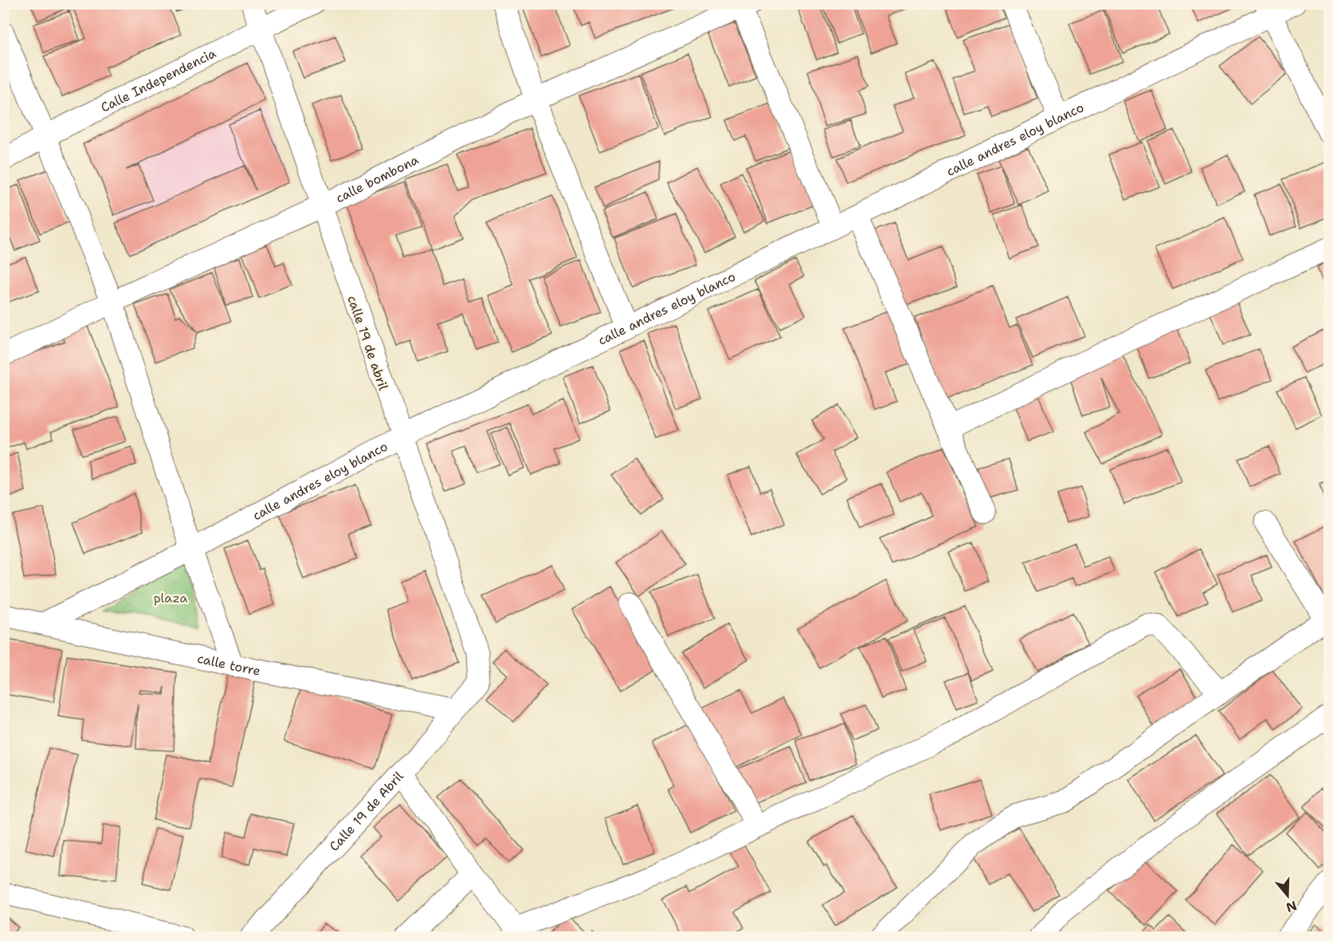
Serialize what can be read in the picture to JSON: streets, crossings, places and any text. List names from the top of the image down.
{
  "streets": {
    "street": [
      "Calle Independencia",
      "calle andres eloy blanco",
      "calle bombona",
      "calle 19 de abril",
      "calle torre",
      "Calle 19 de Abril"
    ]
  },
  "crossings": [
    ["Calle Independencia", "calle 19 de abril"],
    ["calle andres eloy blanco", "calle 19 de abril"],
    ["calle andres eloy blanco", "calle torre"],
    ["calle bombona", "calle 19 de abril"],
    ["calle 19 de abril", "Calle 19 de Abril"],
    ["calle torre", "Calle 19 de Abril"]
  ],
  "parks": ["plaza"],
  "north": "bottom"
}
